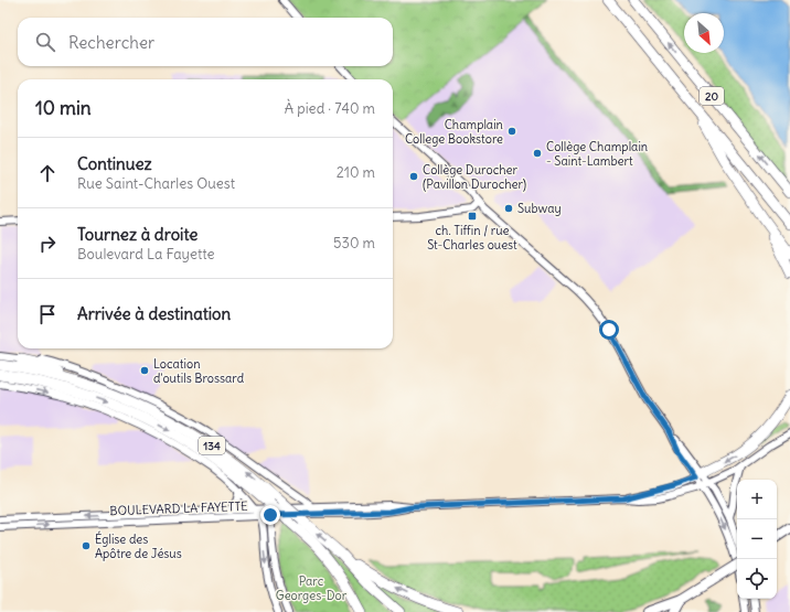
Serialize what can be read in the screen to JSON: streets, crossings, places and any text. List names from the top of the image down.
{
  "streets": {
    "highway": ["20", "134"],
    "street": ["BOULEVARD LA FAYETTE"]
  },
  "crossings": [
    ["134", "BOULEVARD LA FAYETTE"]
  ],
  "parks": ["Parc Georges-Dor"],
  "places": {
    "other": [
      "Champlain College Bookstore",
      "Collège Champlain - Saint-Lambert",
      "Collège Durocher (Pavillon Durocher)",
      "Subway",
      "Location d'outils Brossard",
      "Église des Apôtre de Jésus"
    ],
    "transit": ["ch. Tiffin / rue St-Charles ouest"]
  },
  "north": "bottom right",
  "page": {
    "search": "Rechercher",
    "heading": ["10 min", "À pied · 740 m"],
    "list": [
      ["Continuez", "Rue Saint-Charles Ouest", "210 m"],
      ["Tournez à droite", "Boulevard La Fayette", "530 m"],
      "Arrivée à destination"
    ],
    "map_buttons": ["+", "−"]
  }
}
